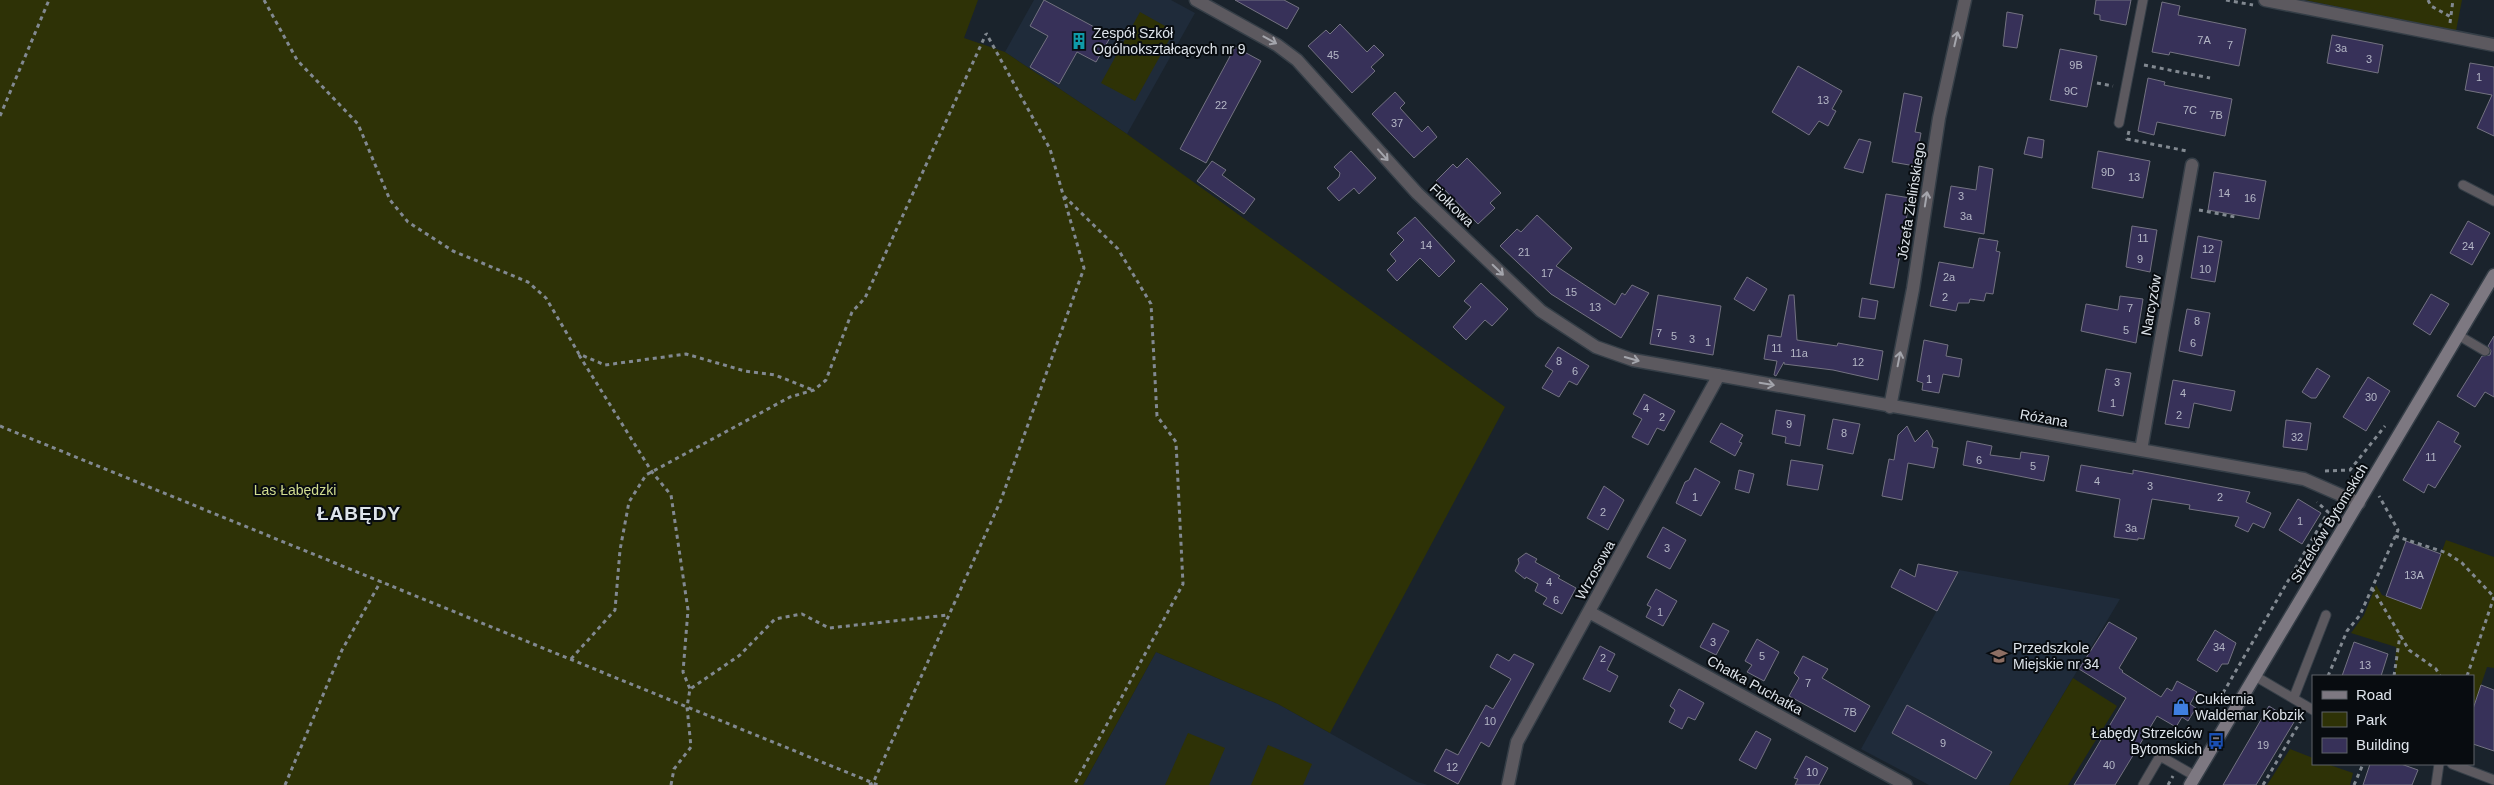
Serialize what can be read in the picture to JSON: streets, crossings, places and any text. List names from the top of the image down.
{
  "streets": {
    "street": [
      "Józefa Zielińskiego",
      "Fiołkowa",
      "Narcyzów",
      "Różana",
      "Strzelców Bytomskich",
      "Wrzosowa",
      "Chatka Puchatka"
    ]
  },
  "crossings": [
    ["Józefa Zielińskiego", "Różana"],
    ["Fiołkowa", "Różana"],
    ["Fiołkowa", "Wrzosowa"],
    ["Narcyzów", "Różana"],
    ["Różana", "Strzelców Bytomskich"],
    ["Różana", "Wrzosowa"],
    ["Wrzosowa", "Chatka Puchatka"]
  ],
  "one_way": ["Józefa Zielińskiego", "Fiołkowa"],
  "districts": ["ŁABĘDY"],
  "parks": ["Las Łabędzki"],
  "places": {
    "building": ["Zespół Szkół Ogólnokształcących nr 9"],
    "school or university": ["Przedszkole Miejskie nr 34"],
    "shop": ["Cukiernia Waldemar Kobzik"],
    "bus stop": ["Łabędy Strzelców Bytomskich"]
  },
  "house_numbers": [
    "7A",
    "7",
    "3a",
    "45",
    "3",
    "9B",
    "1",
    "9C",
    "13",
    "22",
    "7C",
    "7B",
    "37",
    "9D",
    "13",
    "14",
    "3",
    "16",
    "3a",
    "11",
    "14",
    "24",
    "12",
    "21",
    "9",
    "10",
    "17",
    "2a",
    "15",
    "2",
    "13",
    "7",
    "8",
    "5",
    "7",
    "5",
    "3",
    "1",
    "6",
    "11",
    "11a",
    "8",
    "12",
    "6",
    "1",
    "3",
    "4",
    "30",
    "1",
    "4",
    "2",
    "2",
    "9",
    "8",
    "32",
    "11",
    "6",
    "5",
    "4",
    "3",
    "1",
    "2",
    "2",
    "1",
    "3a",
    "3",
    "13A",
    "4",
    "6",
    "1",
    "3",
    "34",
    "5",
    "2",
    "13",
    "7",
    "7B",
    "10",
    "9",
    "19",
    "40",
    "12",
    "10"
  ],
  "legend": ["Road", "Park", "Building"]
}
